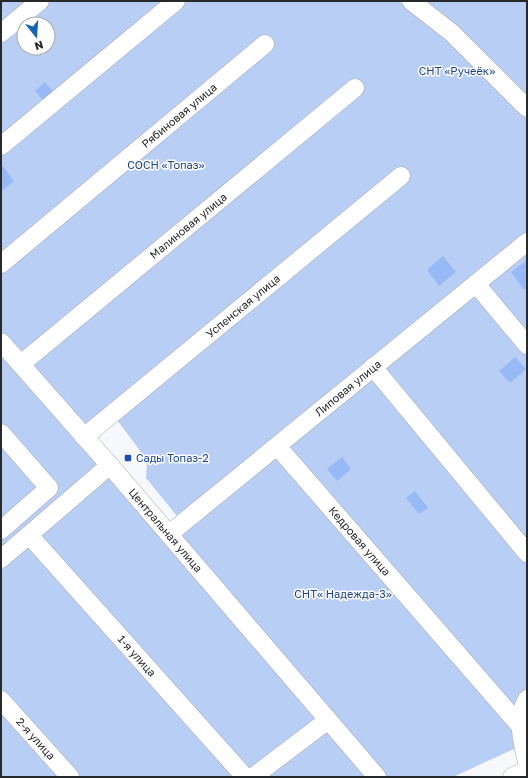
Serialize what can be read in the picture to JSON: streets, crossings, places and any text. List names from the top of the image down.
{
  "streets": {
    "street": [
      "Рябиновая улица",
      "Малиновая улица",
      "Успенская улица",
      "Липовая улица",
      "Центральная улица",
      "Кедровая улица",
      "1-я улица",
      "2-я улица"
    ]
  },
  "crossings": [
    ["Малиновая улица", "Центральная улица"],
    ["Успенская улица", "Центральная улица"],
    ["Липовая улица", "Центральная улица"],
    ["Липовая улица", "Кедровая улица"]
  ],
  "parks": ["СНТ «Ручеёк»", "СОСН «Топаз»", "СНТ« Надежда-3»"],
  "places": {
    "transit": ["Сады Топаз-2"]
  },
  "north": "bottom"
}
